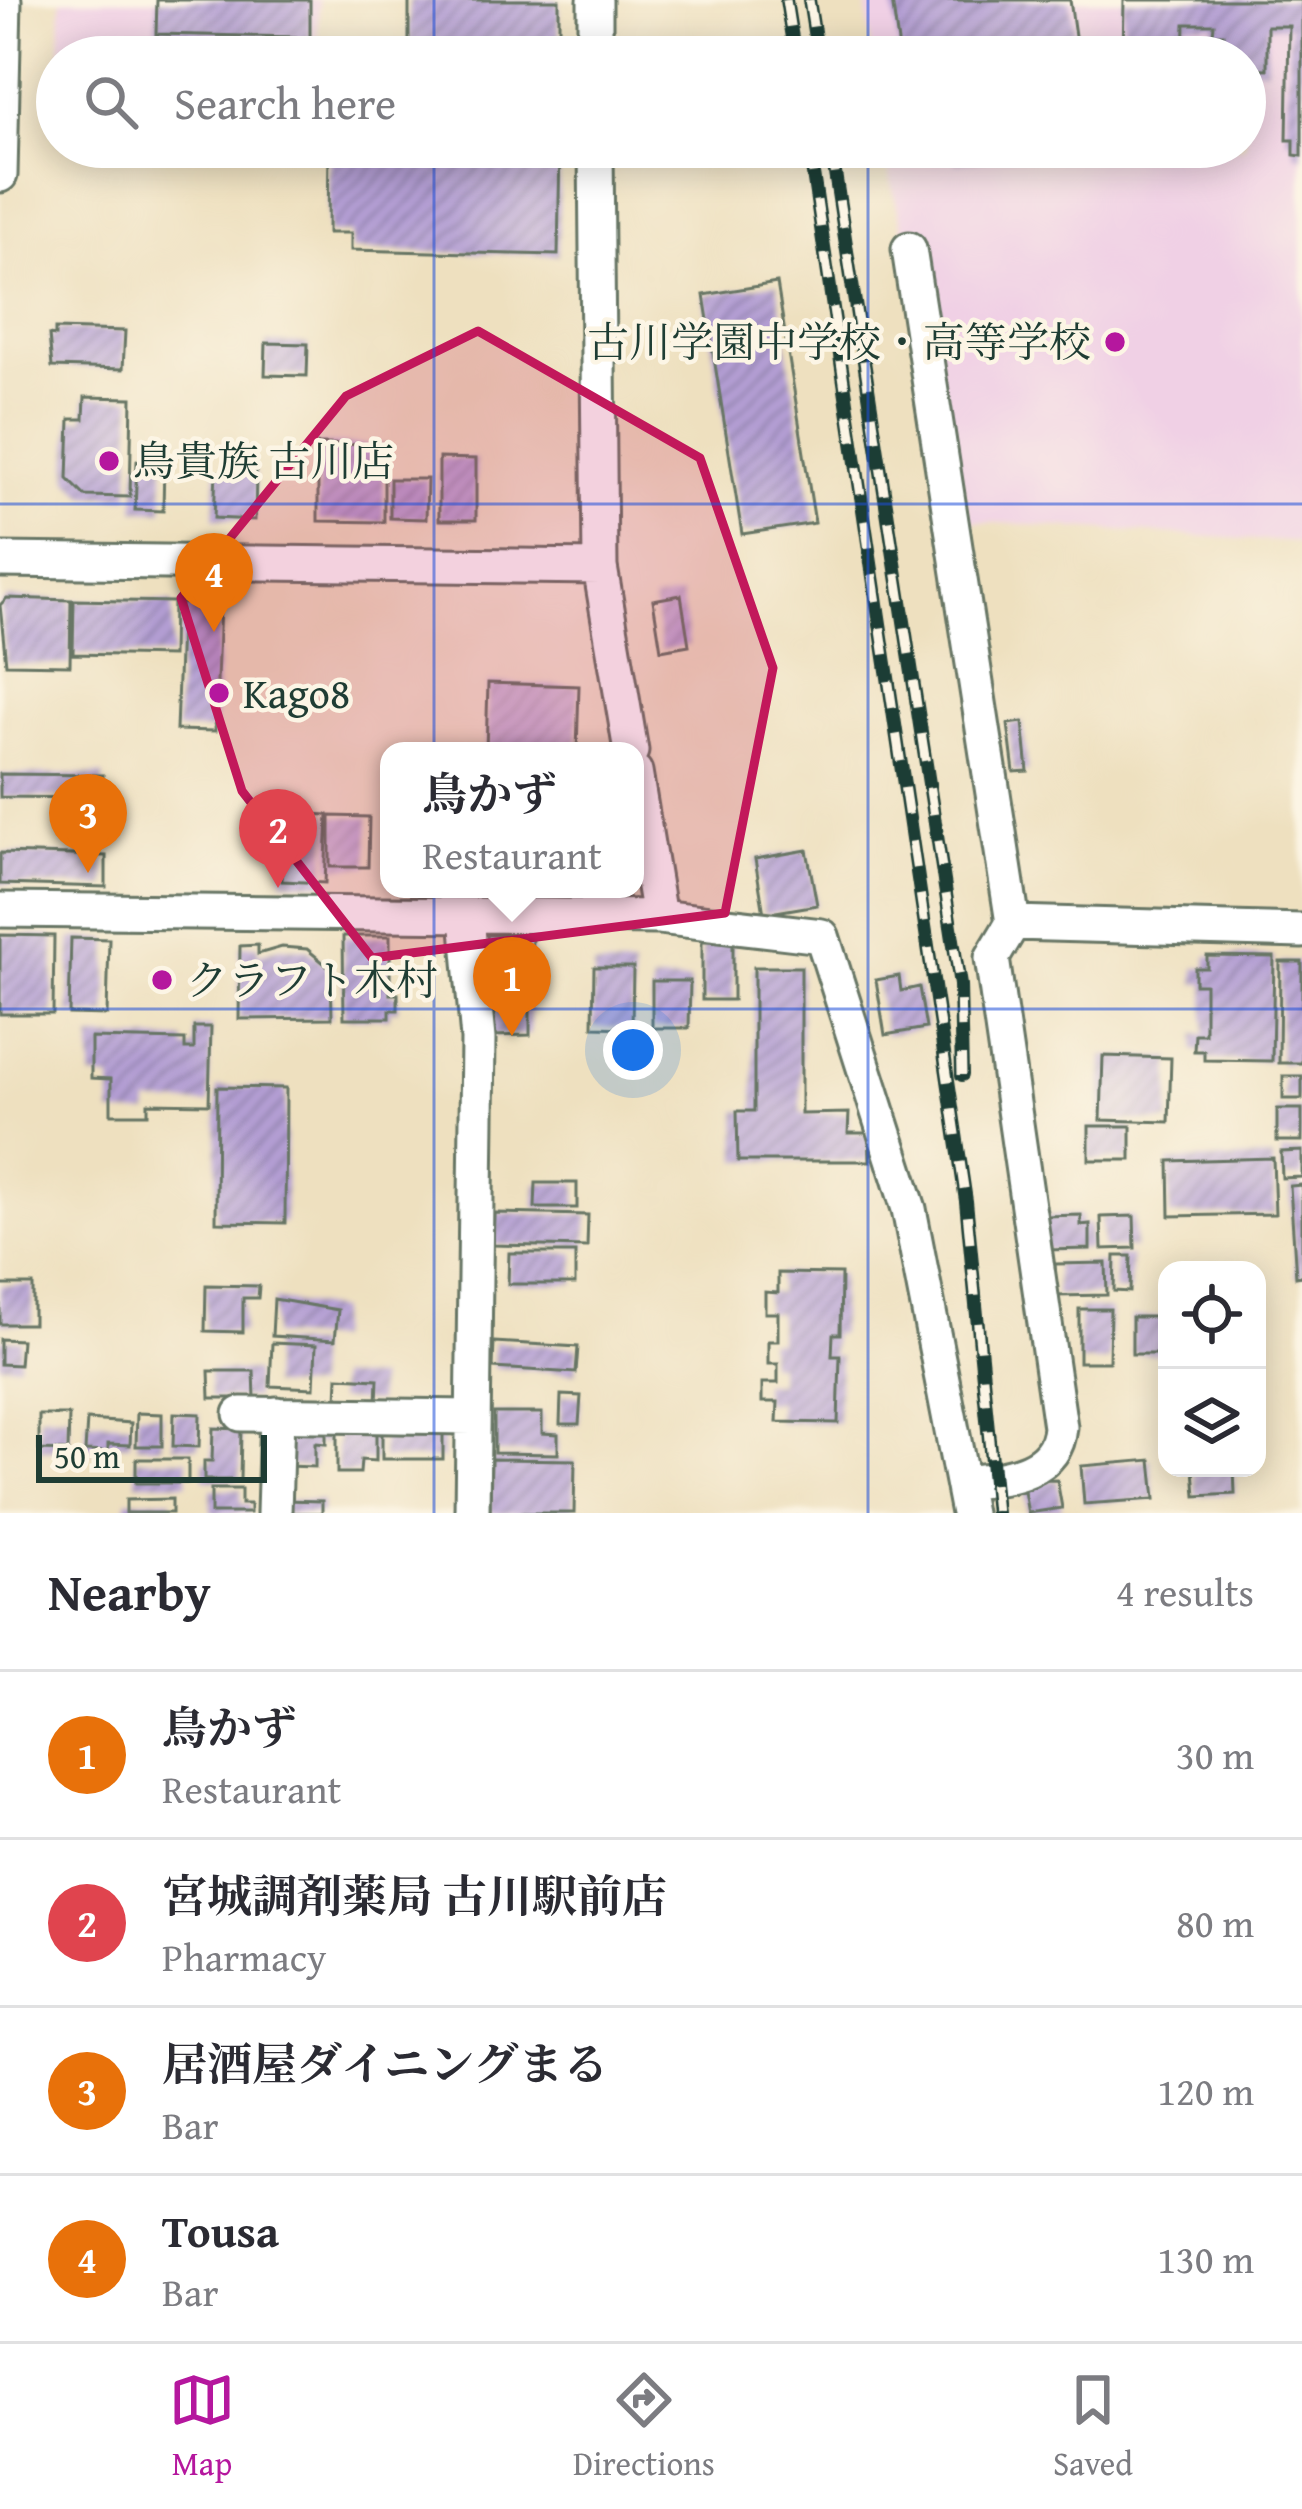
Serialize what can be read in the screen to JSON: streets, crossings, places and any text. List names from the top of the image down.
{
  "places": [
    "古川学園中学校・高等学校",
    "鳥貴族 古川店",
    "Kago8",
    "クラフト木村"
  ],
  "scale_bar": "50 m",
  "page": {
    "search": "Search here",
    "pins": [
      "4",
      "3",
      "2",
      "1"
    ],
    "popup": ["鳥かず", "Restaurant"],
    "scale": "50 m",
    "heading": ["Nearby", "4 results"],
    "list": [
      {
        "mark": "1",
        "name": "鳥かず",
        "note": "Restaurant",
        "value": "30 m"
      },
      {
        "mark": "2",
        "name": "宮城調剤薬局 古川駅前店",
        "note": "Pharmacy",
        "value": "80 m"
      },
      {
        "mark": "3",
        "name": "居酒屋ダイニングまる",
        "note": "Bar",
        "value": "120 m"
      },
      {
        "mark": "4",
        "name": "Tousa",
        "note": "Bar",
        "value": "130 m"
      }
    ],
    "nav": ["Map", "Directions", "Saved"]
  }
}
